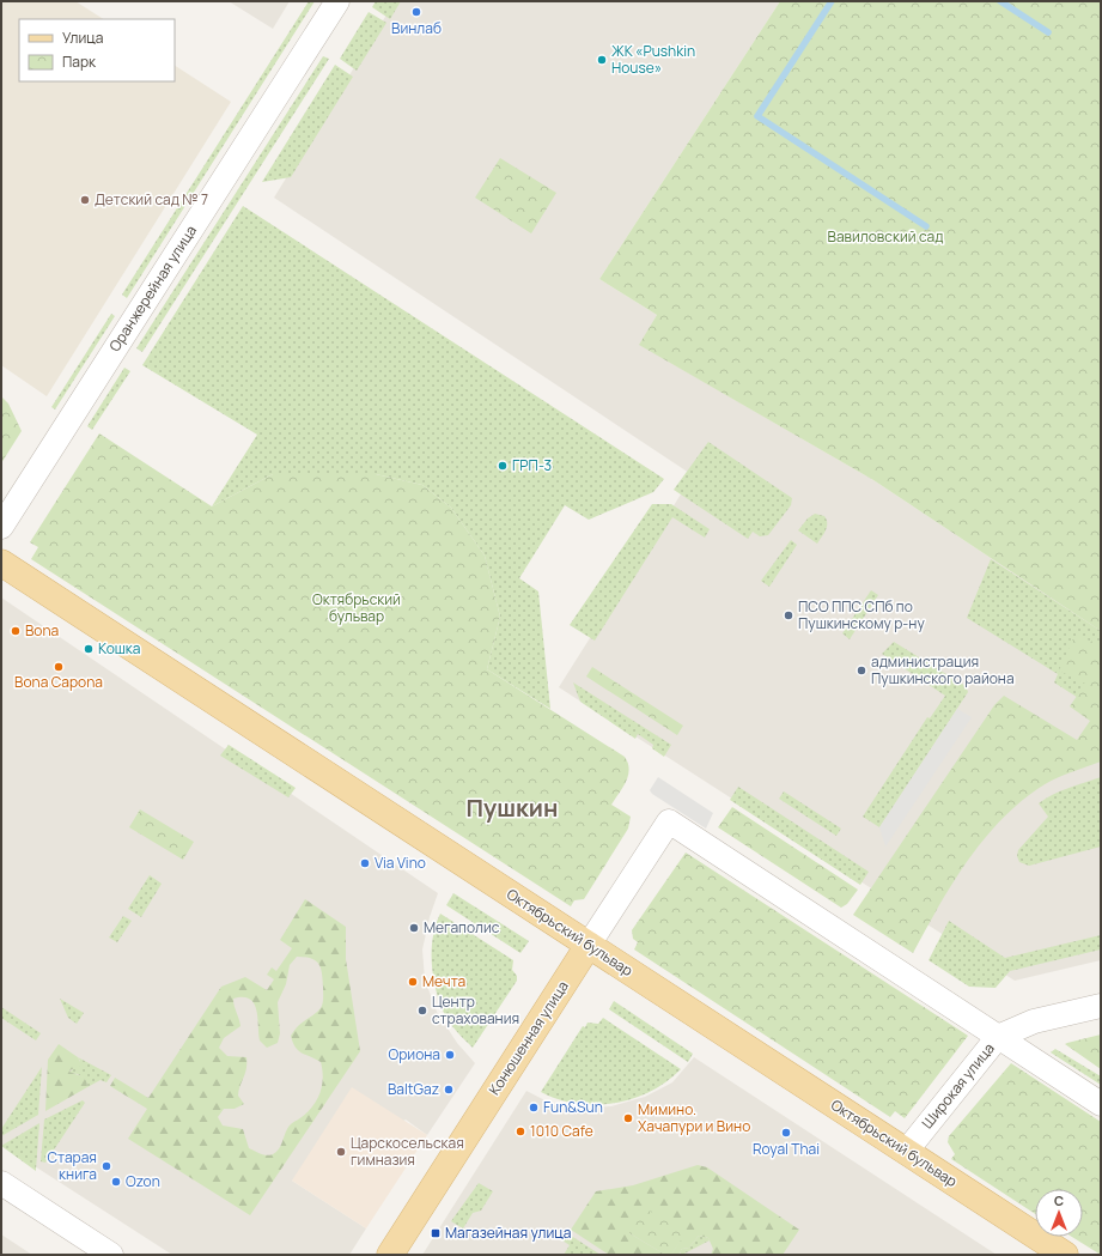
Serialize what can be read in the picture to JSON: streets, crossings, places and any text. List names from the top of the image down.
{
  "streets": {
    "main road": ["Октябрьский бульвар", "Конюшенная улица"],
    "street": ["Оранжерейная улица", "Широкая улица"]
  },
  "crossings": [
    ["Октябрьский бульвар", "Конюшенная улица"],
    ["Октябрьский бульвар", "Широкая улица"],
    ["Конюшенная улица", "Широкая улица"]
  ],
  "districts": ["Пушкин"],
  "parks": ["Вавиловский сад", "Октябрьский бульвар"],
  "places": {
    "other": [
      "Винлаб",
      "ЖК «Pushkin House»",
      "Детский сад № 7",
      "ГРП-3",
      "ПСО ППС СПб по Пушкинскому р-ну",
      "Bona",
      "Кошка",
      "Bona Capona",
      "администрация Пушкинского района",
      "Via Vino",
      "Мегаполис",
      "Мечта",
      "Центр страхования",
      "Ориона",
      "BaltGaz",
      "Fun&Sun",
      "Мимино. Хачапури и Вино",
      "1010 Cafe",
      "Royal Thai",
      "Царскосельская гимназия",
      "Старая книга",
      "Ozon"
    ],
    "transit": ["Магазейная улица"]
  },
  "legend": ["Улица", "Парк"],
  "north": "top"
}
